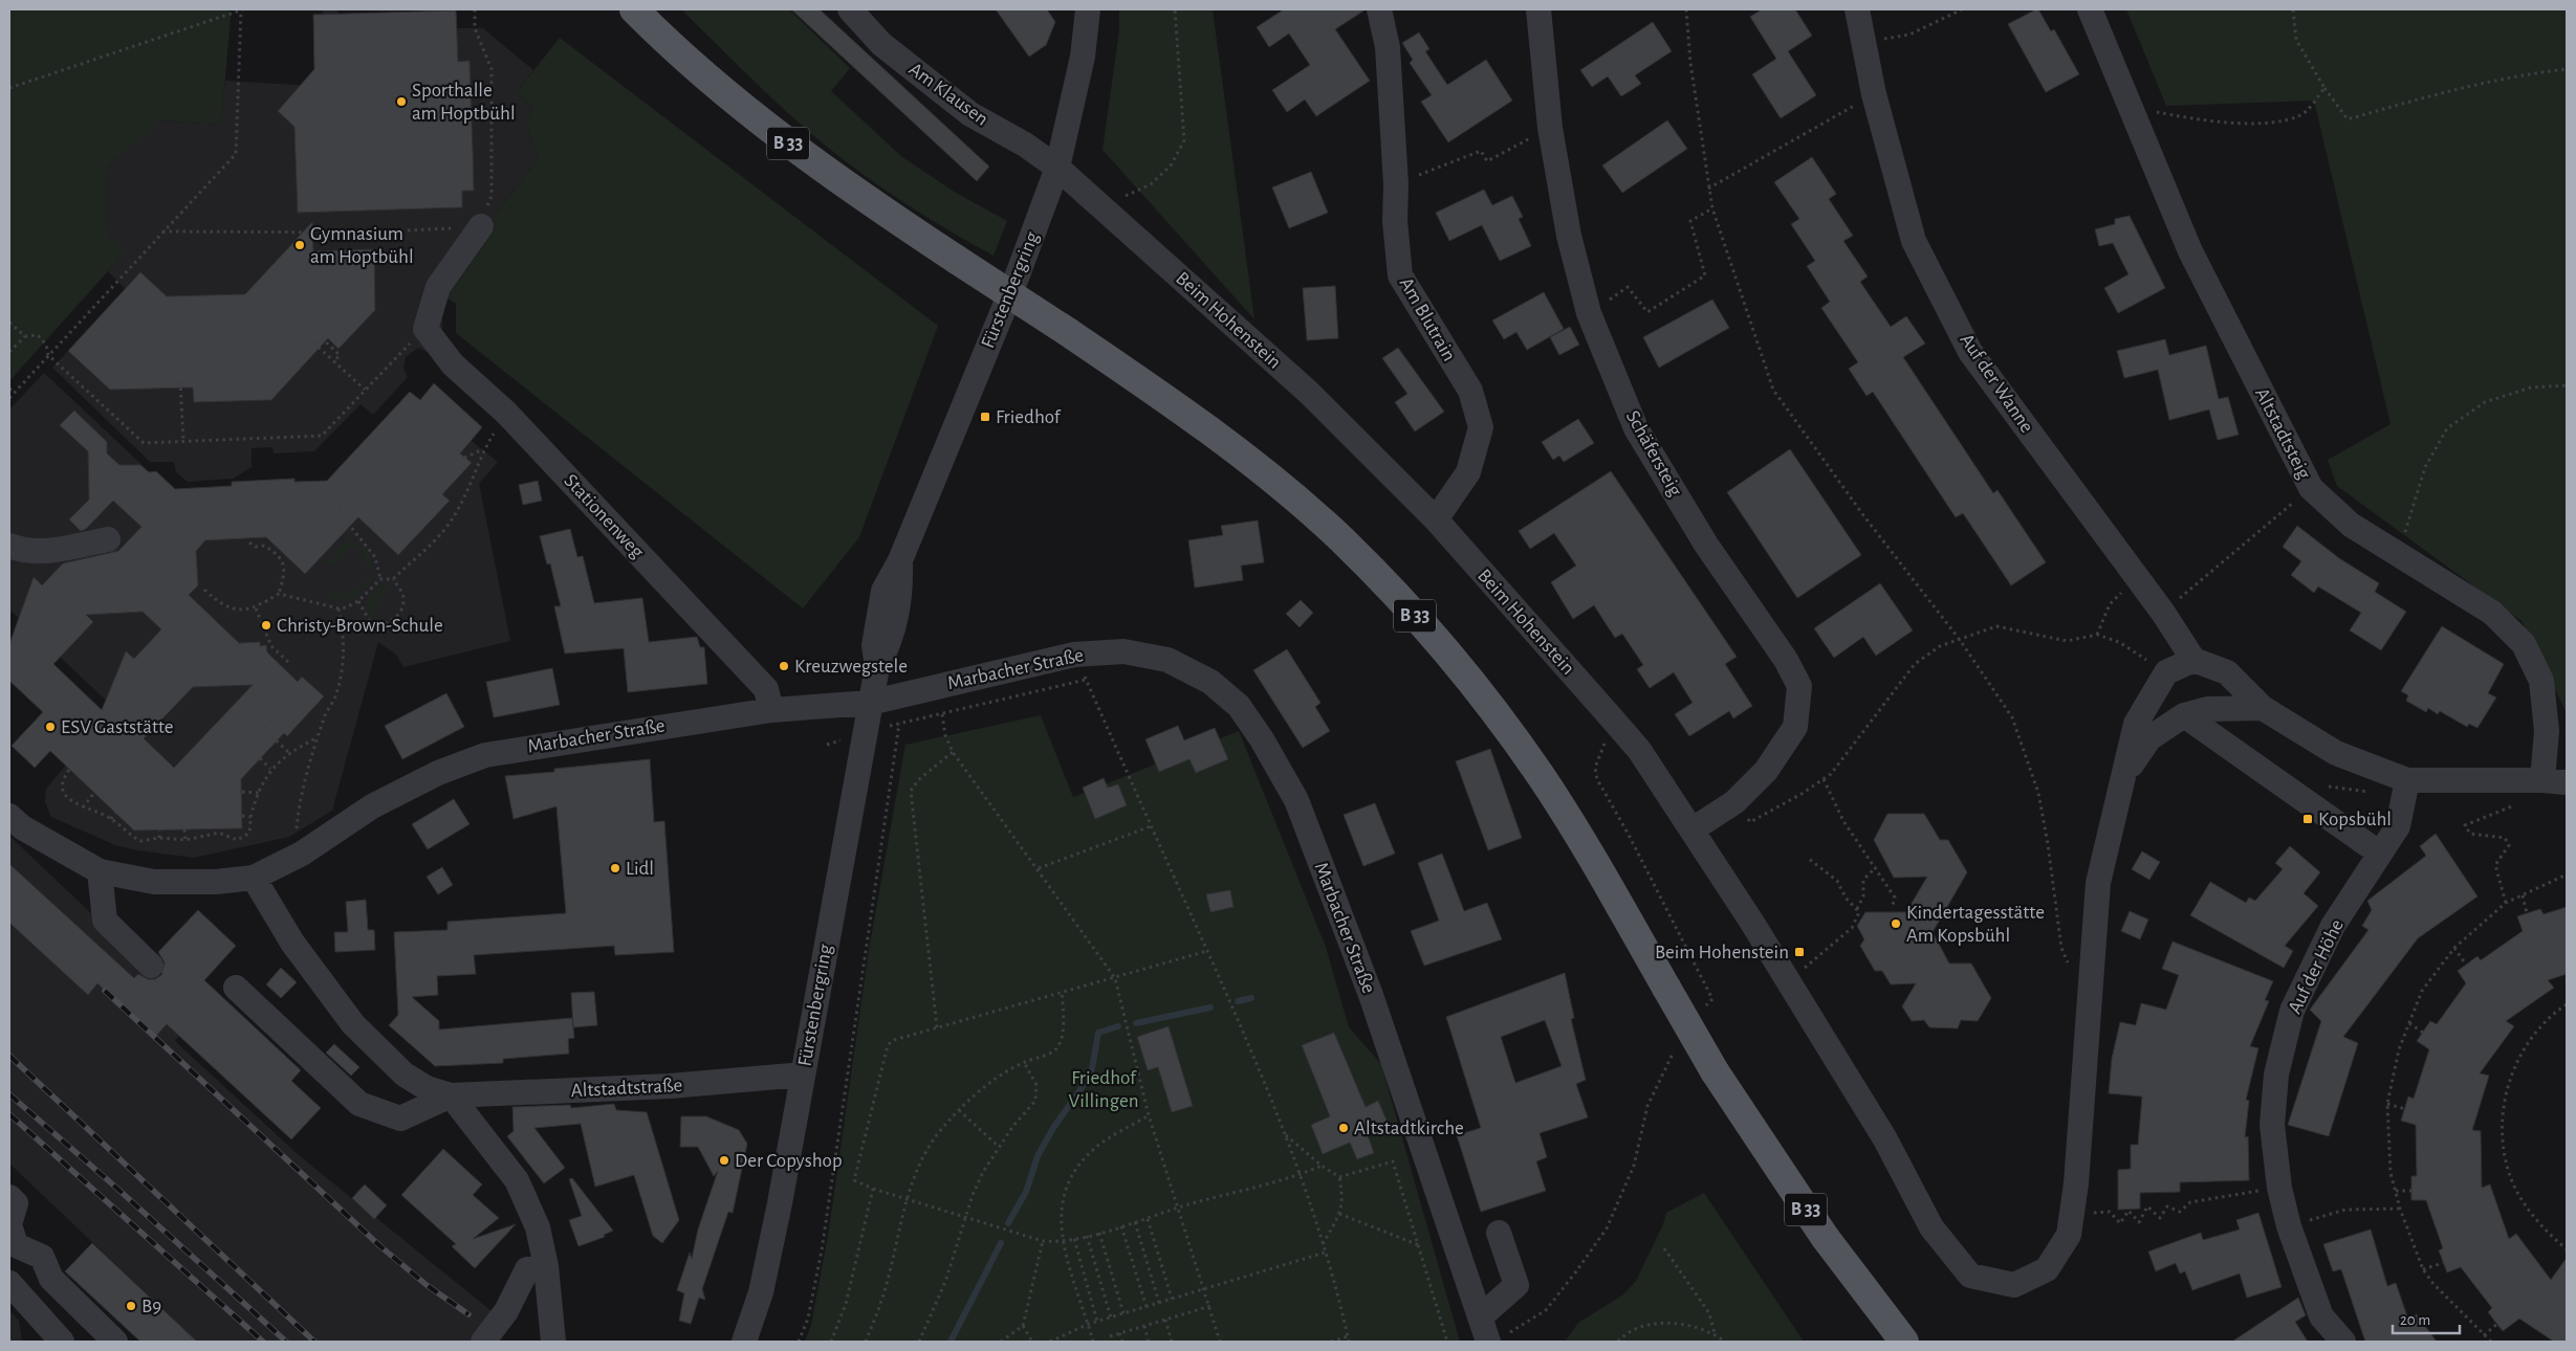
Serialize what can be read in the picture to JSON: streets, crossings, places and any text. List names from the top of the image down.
{
  "streets": {
    "main road": ["B 33"],
    "street": [
      "Am Klausen",
      "Fürstenbergring",
      "Am Blutrain",
      "Beim Hohenstein",
      "Auf der Wanne",
      "Altstadtsteig",
      "Schäfersteig",
      "Stationenweg",
      "Marbacher Straße",
      "Auf der Höhe",
      "Altstadtstraße"
    ]
  },
  "crossings": [
    ["Am Klausen", "Fürstenbergring"],
    ["Am Klausen", "Beim Hohenstein"],
    ["Fürstenbergring", "Beim Hohenstein"],
    ["Fürstenbergring", "Marbacher Straße"],
    ["Fürstenbergring", "Altstadtstraße"],
    ["Am Blutrain", "Beim Hohenstein"],
    ["Beim Hohenstein", "Auf der Wanne"],
    ["Beim Hohenstein", "Schäfersteig"],
    ["Stationenweg", "Marbacher Straße"],
    ["Marbacher Straße", "Altstadtstraße"]
  ],
  "parks": ["Friedhof Villingen"],
  "places": {
    "other": [
      "Sporthalle am Hoptbühl",
      "Gymnasium am Hoptbühl",
      "Christy-Brown-Schule",
      "Kreuzwegstele",
      "ESV Gaststätte",
      "Lidl",
      "Kindertagesstätte Am Kopsbühl",
      "Altstadtkirche",
      "Der Copyshop",
      "B9"
    ],
    "transit": ["Friedhof", "Kopsbühl", "Beim Hohenstein"]
  },
  "scale_bar": "20 m"
}
